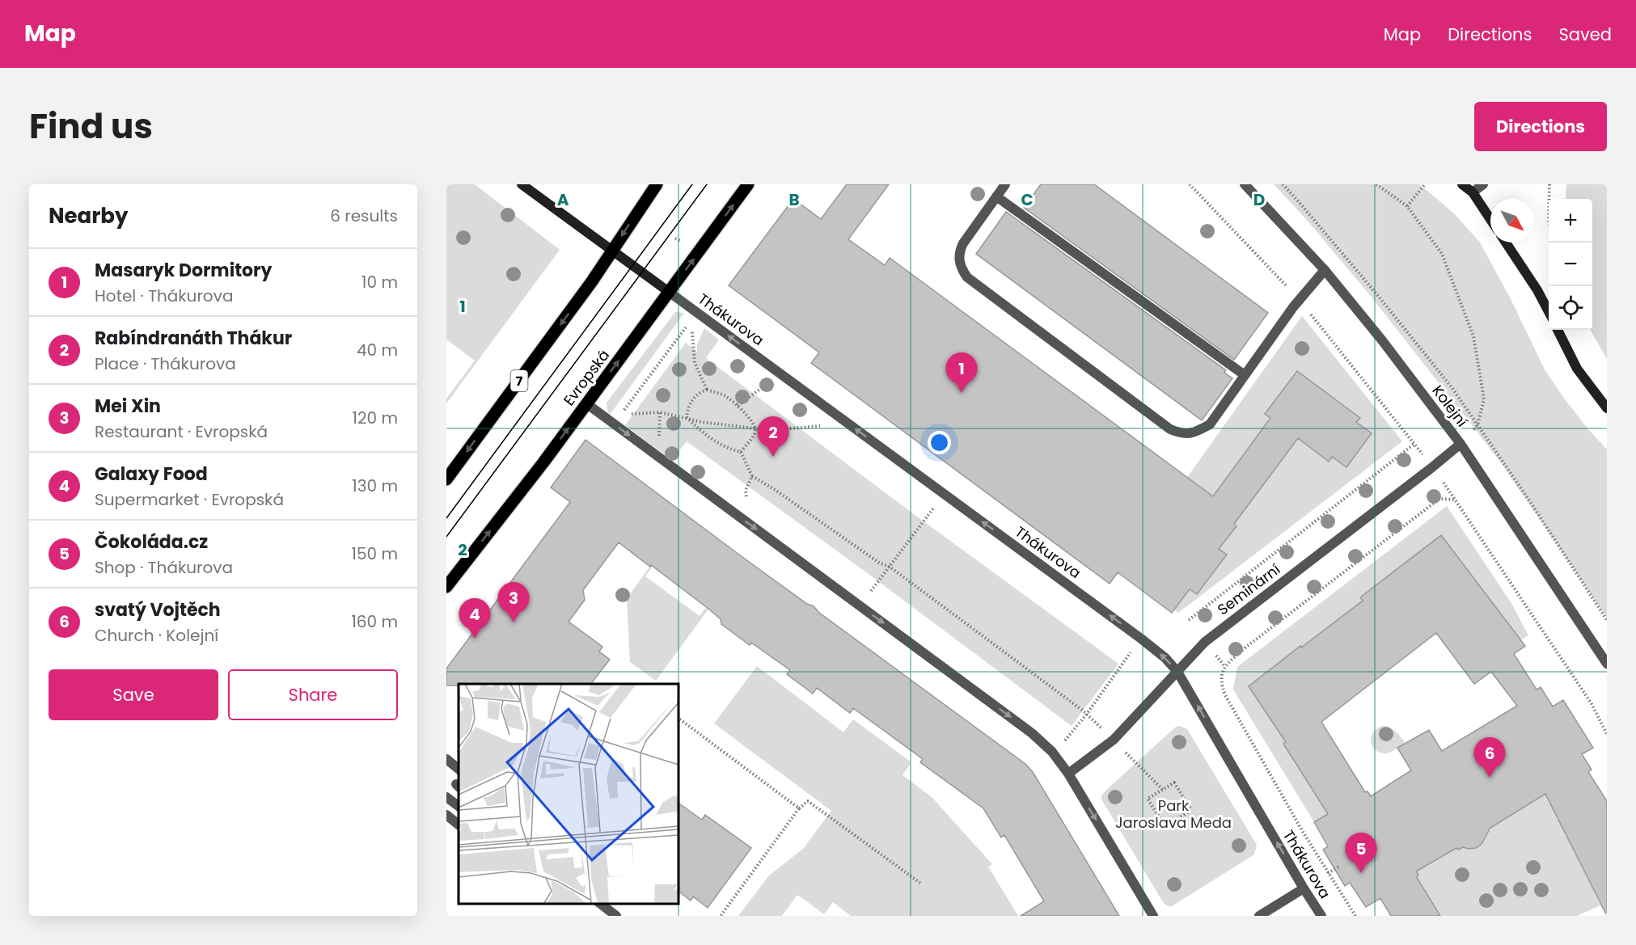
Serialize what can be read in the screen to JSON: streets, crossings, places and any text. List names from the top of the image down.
{
  "streets": {
    "main road": ["Evropská", "7"],
    "street": ["Thákurova", "Kolejní", "Seminární"]
  },
  "crossings": [
    ["Thákurova", "Evropská"],
    ["Thákurova", "Seminární"],
    ["Kolejní", "Seminární"]
  ],
  "one_way": ["Thákurova"],
  "parks": ["Park Jaroslava Meda"],
  "north": "bottom right",
  "page": {
    "header": "Map",
    "nav": ["Map", "Directions", "Saved"],
    "title": "Find us",
    "buttons": [
      "Directions",
      ["Save", "Share"]
    ],
    "heading": ["Nearby", "6 results"],
    "map_buttons": ["+", "−"],
    "list": [
      {
        "mark": "1",
        "name": "Masaryk Dormitory",
        "note": "Hotel · Thákurova",
        "value": "10 m"
      },
      {
        "mark": "2",
        "name": "Rabíndranáth Thákur",
        "note": "Place · Thákurova",
        "value": "40 m"
      },
      {
        "mark": "3",
        "name": "Mei Xin",
        "note": "Restaurant · Evropská",
        "value": "120 m"
      },
      {
        "mark": "4",
        "name": "Galaxy Food",
        "note": "Supermarket · Evropská",
        "value": "130 m"
      },
      {
        "mark": "5",
        "name": "Čokoláda.cz",
        "note": "Shop · Thákurova",
        "value": "150 m"
      },
      {
        "mark": "6",
        "name": "svatý Vojtěch",
        "note": "Church · Kolejní",
        "value": "160 m"
      }
    ],
    "pins": [
      "1",
      "2",
      "3",
      "4",
      "6",
      "5"
    ]
  },
  "grid": {
    "columns": [
      "A",
      "B",
      "C",
      "D"
    ],
    "rows": ["1", "2"]
  }
}
